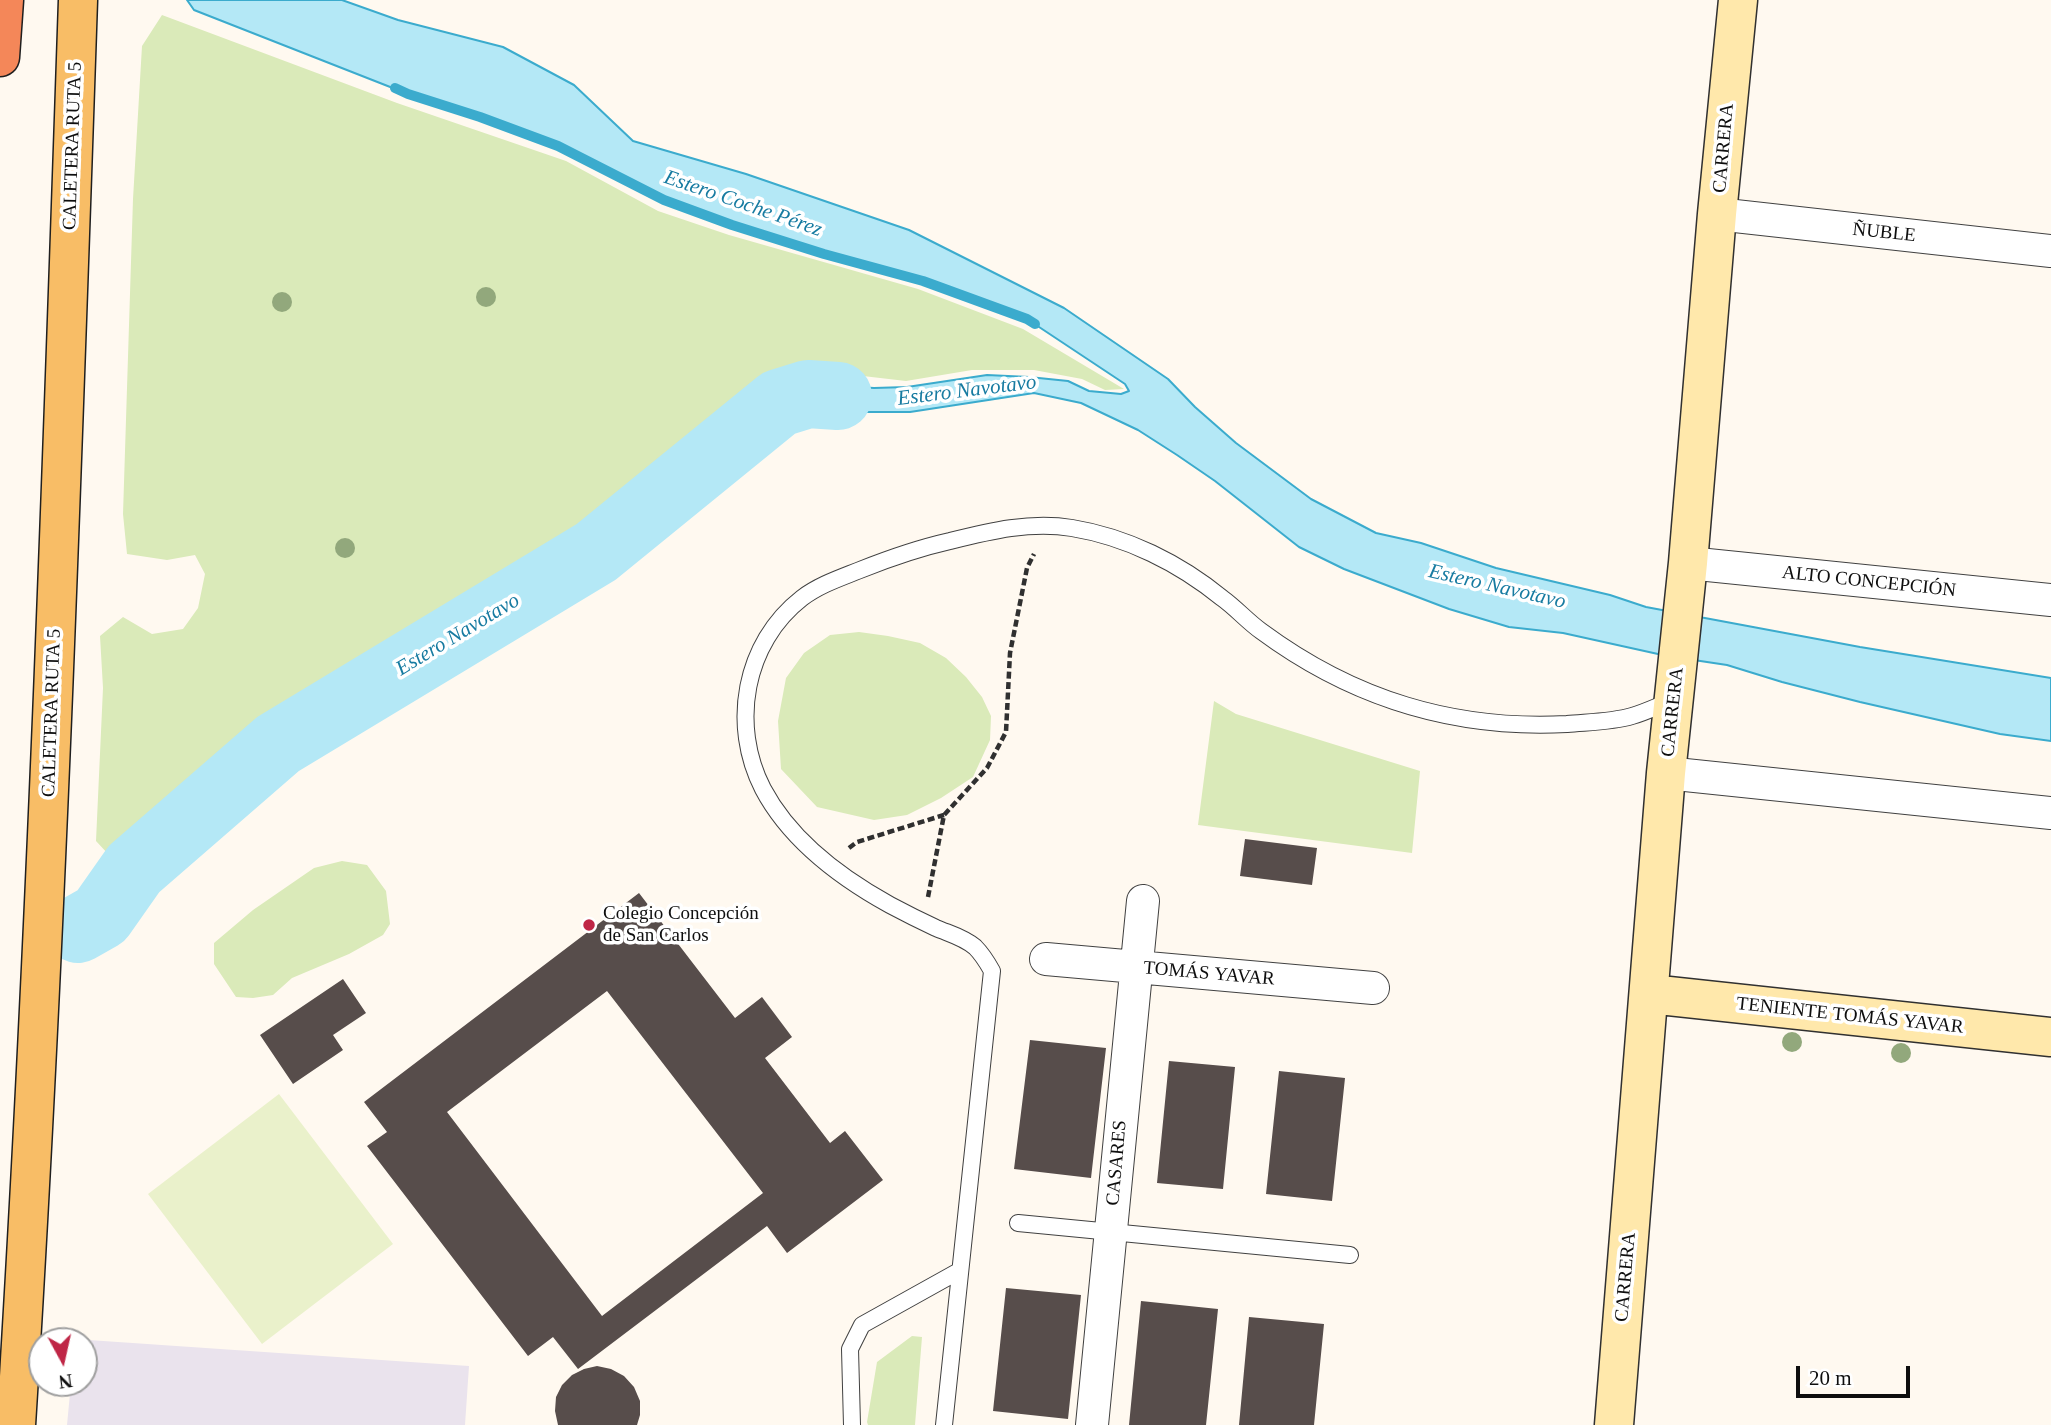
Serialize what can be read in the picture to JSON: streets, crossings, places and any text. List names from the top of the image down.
{
  "streets": {
    "main road": ["CALETERA RUTA 5"],
    "street": [
      "CARRERA",
      "ÑUBLE",
      "ALTO CONCEPCIÓN",
      "TOMÁS YAVAR",
      "TENIENTE TOMÁS YAVAR",
      "CASARES"
    ]
  },
  "crossings": [
    ["CARRERA", "ÑUBLE"],
    ["CARRERA", "ALTO CONCEPCIÓN"],
    ["CARRERA", "TENIENTE TOMÁS YAVAR"],
    ["TOMÁS YAVAR", "CASARES"]
  ],
  "water": ["Estero Coche Pérez", "Estero Navotavo"],
  "places": ["Colegio Concepción de San Carlos"],
  "scale_bar": "20 m",
  "north": "bottom"
}
